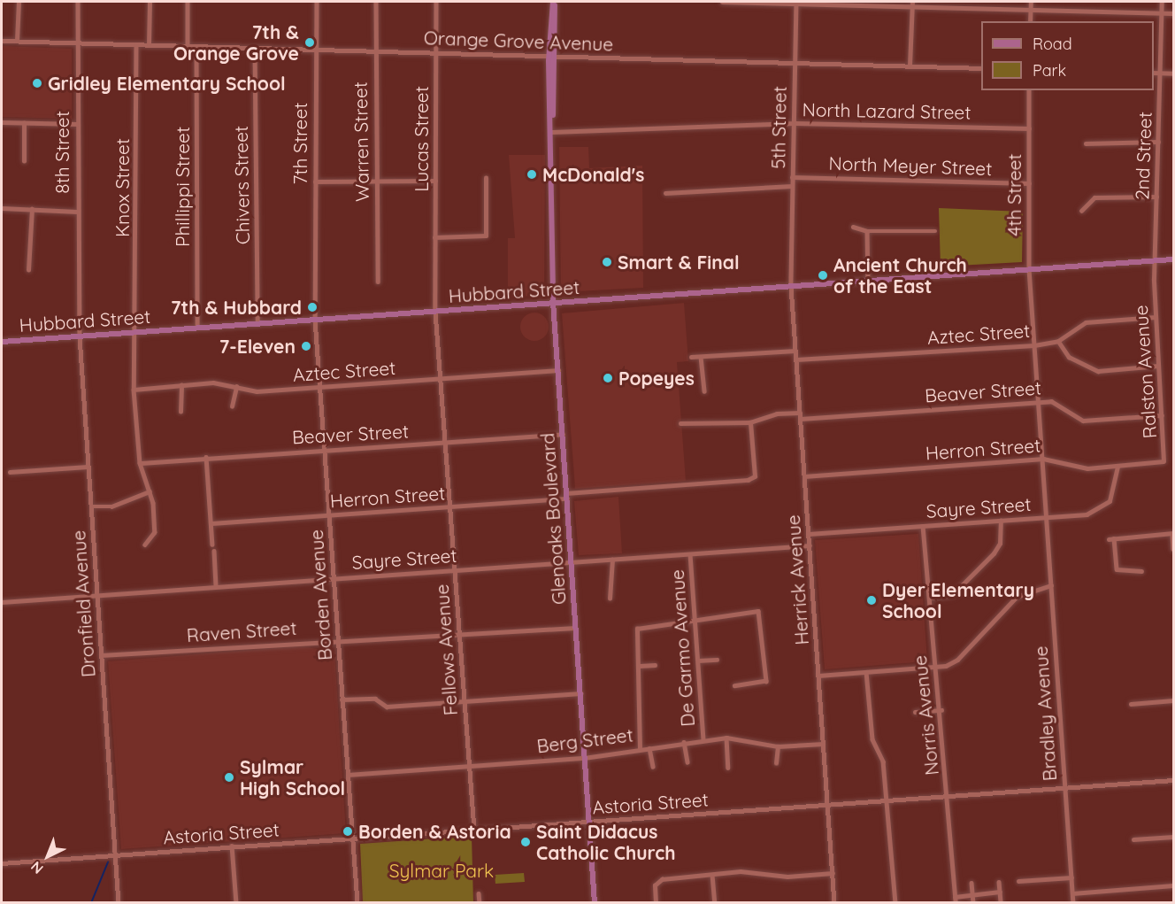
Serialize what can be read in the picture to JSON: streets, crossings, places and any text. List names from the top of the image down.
{
  "streets": {
    "main road": ["Hubbard Street", "Glenoaks Boulevard"],
    "street": [
      "Orange Grove Avenue",
      "North Lazard Street",
      "5th Street",
      "Lucas Street",
      "Warren Street",
      "7th Street",
      "8th Street",
      "2nd Street",
      "North Meyer Street",
      "Chivers Street",
      "Phillippi Street",
      "Knox Street",
      "4th Street",
      "Aztec Street",
      "Ralston Avenue",
      "Beaver Street",
      "Herron Street",
      "Sayre Street",
      "Herrick Avenue",
      "Borden Avenue",
      "Dronfield Avenue",
      "Raven Street",
      "De Garmo Avenue",
      "Fellows Avenue",
      "Bradley Avenue",
      "Norris Avenue",
      "Berg Street",
      "Astoria Street"
    ]
  },
  "crossings": [
    ["Orange Grove Avenue", "5th Street"],
    ["Orange Grove Avenue", "Lucas Street"],
    ["Orange Grove Avenue", "Warren Street"],
    ["Orange Grove Avenue", "7th Street"],
    ["Orange Grove Avenue", "8th Street"],
    ["Orange Grove Avenue", "Chivers Street"],
    ["Orange Grove Avenue", "Phillippi Street"],
    ["Orange Grove Avenue", "Knox Street"],
    ["Orange Grove Avenue", "Glenoaks Boulevard"],
    ["North Lazard Street", "5th Street"],
    ["North Lazard Street", "4th Street"],
    ["North Lazard Street", "Glenoaks Boulevard"],
    ["5th Street", "North Meyer Street"],
    ["5th Street", "Herrick Avenue"],
    ["Lucas Street", "Fellows Avenue"],
    ["7th Street", "Borden Avenue"],
    ["8th Street", "Dronfield Avenue"],
    ["2nd Street", "Hubbard Street"],
    ["2nd Street", "Ralston Avenue"],
    ["North Meyer Street", "4th Street"],
    ["Chivers Street", "Hubbard Street"],
    ["Phillippi Street", "Hubbard Street"],
    ["Knox Street", "Hubbard Street"],
    ["Knox Street", "Aztec Street"],
    ["Knox Street", "Beaver Street"],
    ["4th Street", "Hubbard Street"],
    ["4th Street", "Bradley Avenue"],
    ["Hubbard Street", "Glenoaks Boulevard"],
    ["Hubbard Street", "Herrick Avenue"],
    ["Hubbard Street", "Borden Avenue"],
    ["Hubbard Street", "Dronfield Avenue"],
    ["Hubbard Street", "Fellows Avenue"],
    ["Aztec Street", "Ralston Avenue"],
    ["Aztec Street", "Glenoaks Boulevard"],
    ["Aztec Street", "Herrick Avenue"],
    ["Aztec Street", "Borden Avenue"],
    ["Aztec Street", "Fellows Avenue"],
    ["Aztec Street", "Bradley Avenue"],
    ["Ralston Avenue", "Beaver Street"],
    ["Ralston Avenue", "Herron Street"],
    ["Beaver Street", "Glenoaks Boulevard"],
    ["Beaver Street", "Herrick Avenue"],
    ["Beaver Street", "Borden Avenue"],
    ["Beaver Street", "Fellows Avenue"],
    ["Beaver Street", "Bradley Avenue"],
    ["Herron Street", "Sayre Street"],
    ["Herron Street", "Glenoaks Boulevard"],
    ["Herron Street", "Herrick Avenue"],
    ["Herron Street", "Borden Avenue"],
    ["Herron Street", "Fellows Avenue"],
    ["Herron Street", "Bradley Avenue"],
    ["Sayre Street", "Glenoaks Boulevard"],
    ["Sayre Street", "Herrick Avenue"],
    ["Sayre Street", "Borden Avenue"],
    ["Sayre Street", "Dronfield Avenue"],
    ["Sayre Street", "De Garmo Avenue"],
    ["Sayre Street", "Fellows Avenue"],
    ["Sayre Street", "Bradley Avenue"],
    ["Sayre Street", "Norris Avenue"],
    ["Glenoaks Boulevard", "Raven Street"],
    ["Glenoaks Boulevard", "Berg Street"],
    ["Glenoaks Boulevard", "Astoria Street"],
    ["Herrick Avenue", "Berg Street"],
    ["Herrick Avenue", "Astoria Street"],
    ["Borden Avenue", "Raven Street"],
    ["Borden Avenue", "Berg Street"],
    ["Borden Avenue", "Astoria Street"],
    ["Dronfield Avenue", "Raven Street"],
    ["Dronfield Avenue", "Astoria Street"],
    ["Raven Street", "Fellows Avenue"],
    ["De Garmo Avenue", "Berg Street"],
    ["Fellows Avenue", "Berg Street"],
    ["Fellows Avenue", "Astoria Street"],
    ["Bradley Avenue", "Astoria Street"],
    ["Norris Avenue", "Astoria Street"]
  ],
  "parks": ["Sylmar Park"],
  "places": [
    "7th & Orange Grove",
    "Gridley Elementary School",
    "McDonald's",
    "Smart & Final",
    "Ancient Church of the East",
    "7th & Hubbard",
    "7-Eleven",
    "Popeyes",
    "Dyer Elementary School",
    "Sylmar High School",
    "Borden & Astoria",
    "Saint Didacus Catholic Church"
  ],
  "legend": ["Road", "Park"],
  "north": "bottom left"
}
